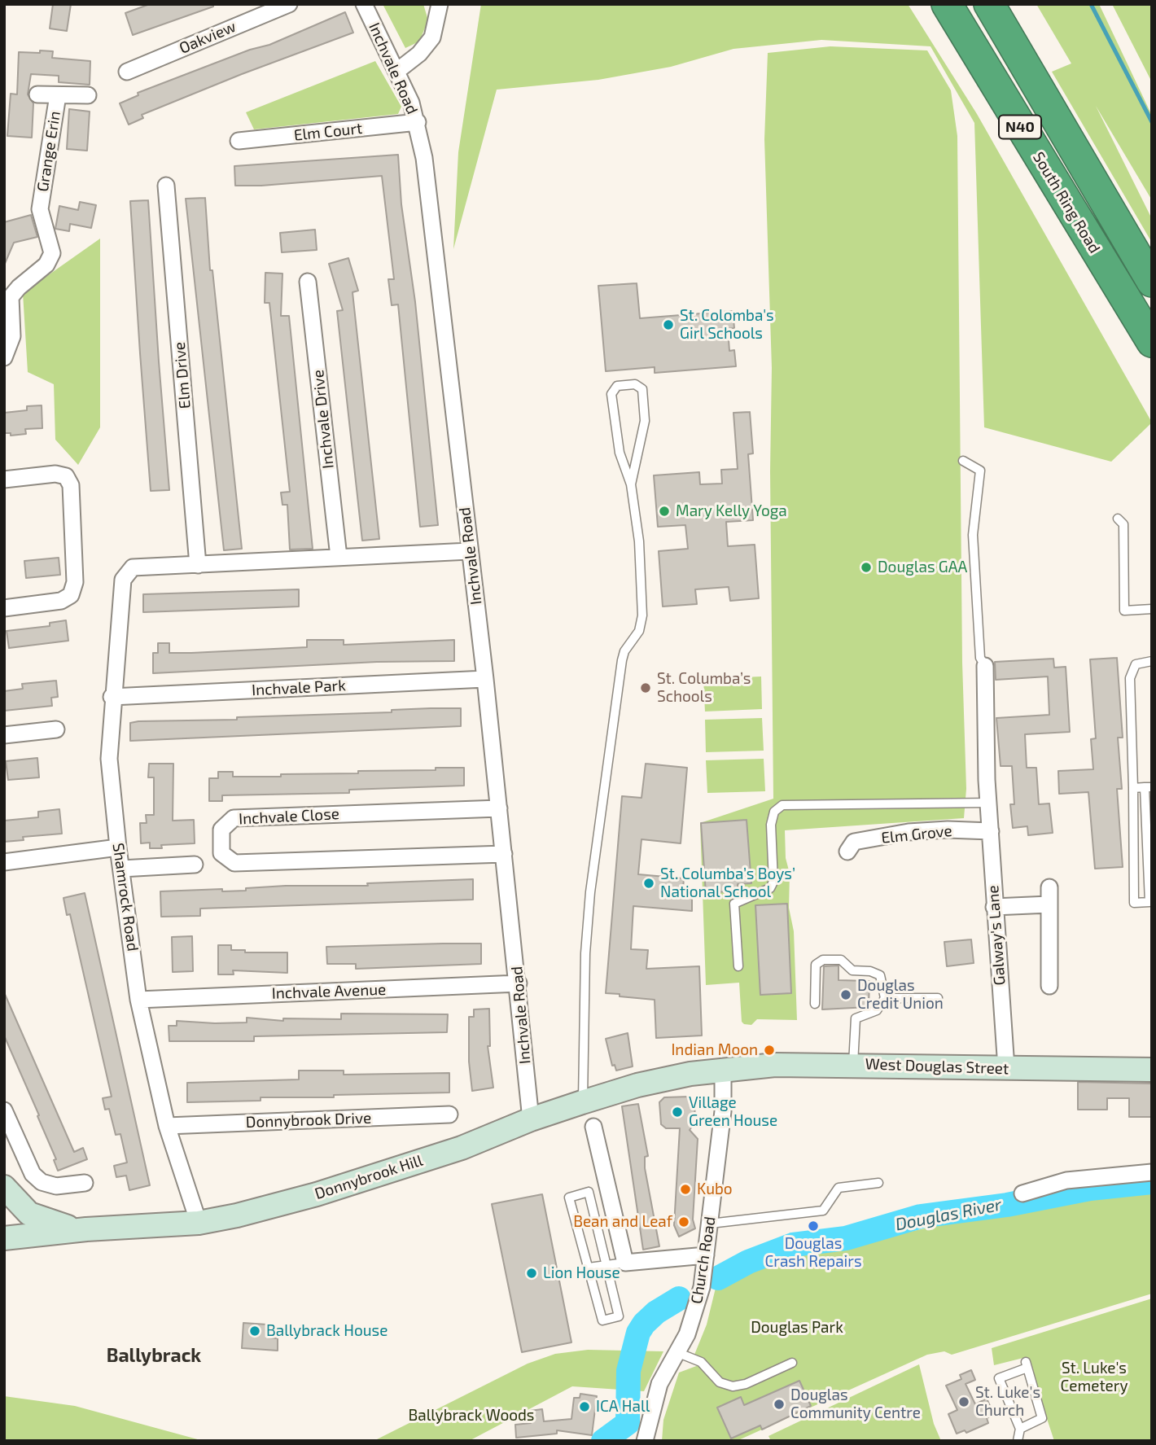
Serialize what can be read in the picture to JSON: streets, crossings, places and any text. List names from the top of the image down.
{
  "streets": {
    "highway": ["N40", "South Ring Road"],
    "main road": ["West Douglas Street", "Donnybrook Hill"],
    "street": [
      "Oakview",
      "Inchvale Road",
      "Elm Court",
      "Grange Erin",
      "Elm Drive",
      "Inchvale Drive",
      "Inchvale Park",
      "Inchvale Close",
      "Elm Grove",
      "Shamrock Road",
      "Galway's Lane",
      "Inchvale Avenue",
      "Donnybrook Drive",
      "Church Road"
    ]
  },
  "crossings": [
    ["Inchvale Road", "Elm Court"],
    ["Inchvale Road", "Inchvale Park"],
    ["Inchvale Road", "Inchvale Close"],
    ["Inchvale Road", "Inchvale Avenue"],
    ["Inchvale Road", "Donnybrook Hill"],
    ["Elm Drive", "Shamrock Road"],
    ["Inchvale Park", "Shamrock Road"],
    ["Elm Grove", "Galway's Lane"],
    ["Shamrock Road", "Inchvale Avenue"],
    ["Shamrock Road", "Donnybrook Drive"],
    ["Shamrock Road", "Donnybrook Hill"],
    ["Galway's Lane", "West Douglas Street"],
    ["West Douglas Street", "Donnybrook Hill"],
    ["West Douglas Street", "Church Road"],
    ["Donnybrook Hill", "Church Road"]
  ],
  "districts": ["Ballybrack"],
  "water": ["Douglas River"],
  "parks": ["Douglas Park", "St. Luke's Cemetery", "Ballybrack Woods"],
  "places": [
    "St. Colomba's Girl Schools",
    "Mary Kelly Yoga",
    "Douglas GAA",
    "St. Columba’s Schools",
    "St. Columba’s Boys’ National School",
    "Douglas Credit Union",
    "Indian Moon",
    "Village Green House",
    "Kubo",
    "Bean and Leaf",
    "Douglas Crash Repairs",
    "Lion House",
    "Ballybrack House",
    "St. Luke's Church",
    "Douglas Community Centre",
    "ICA Hall"
  ]
}
